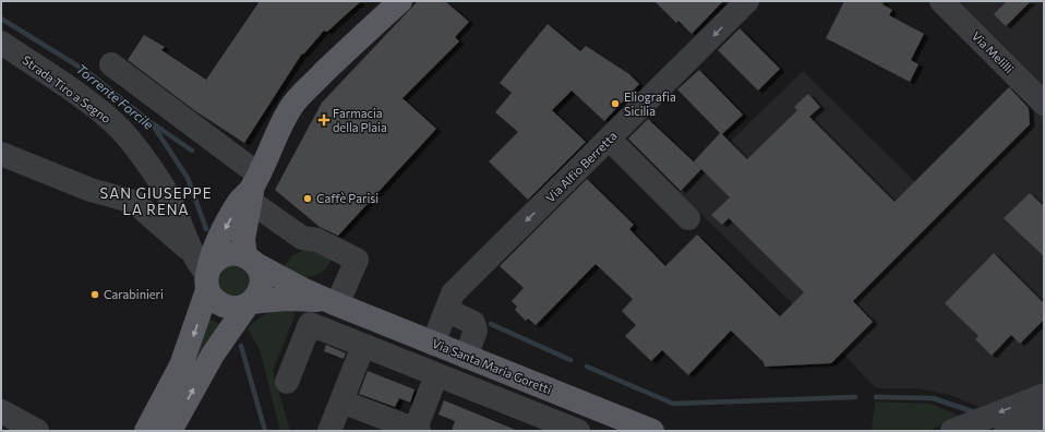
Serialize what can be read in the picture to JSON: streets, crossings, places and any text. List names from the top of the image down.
{
  "streets": {
    "main road": ["Via Santa Maria Goretti"],
    "street": ["Via Melilli", "Strada Tiro a Segno", "Via Alfio Berretta"]
  },
  "crossings": [
    ["Strada Tiro a Segno", "Via Santa Maria Goretti"],
    ["Via Alfio Berretta", "Via Santa Maria Goretti"]
  ],
  "one_way": ["Via Alfio Berretta"],
  "districts": ["SAN GIUSEPPE LA RENA"],
  "water": ["Torrente Forcile"],
  "places": {
    "other": ["Eliografia Sicilia", "Caffè Parisi", "Carabinieri"],
    "health": ["Farmacia della Plaia"]
  }
}
